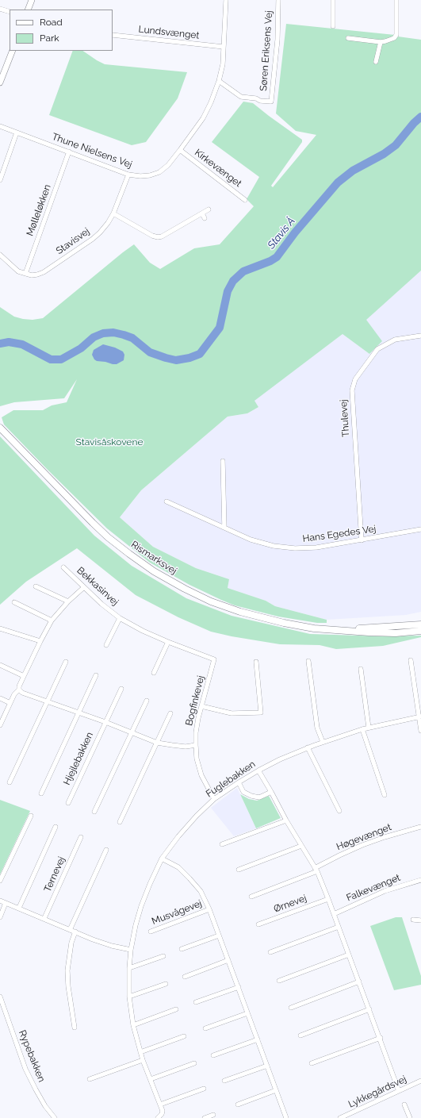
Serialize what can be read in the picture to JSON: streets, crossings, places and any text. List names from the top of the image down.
{
  "streets": {
    "main road": ["Rismarksvej"],
    "street": [
      "Lundsvænget",
      "Søren Eriksens Vej",
      "Thune Nielsens Vej",
      "Kirkevænget",
      "Mølleløkken",
      "Stavisvej",
      "Thulevej",
      "Hans Egedes Vej",
      "Bekkasinvej",
      "Bogfinkevej",
      "Hjejlebakken",
      "Fuglebakken",
      "Høgevænget",
      "Ternevej",
      "Falkevænget",
      "Ørnevej",
      "Musvågevej",
      "Rypebakken",
      "Lykkegårdsvej"
    ]
  },
  "crossings": [
    ["Lundsvænget", "Thune Nielsens Vej"],
    ["Søren Eriksens Vej", "Thune Nielsens Vej"],
    ["Thune Nielsens Vej", "Kirkevænget"],
    ["Thune Nielsens Vej", "Mølleløkken"],
    ["Thune Nielsens Vej", "Stavisvej"],
    ["Mølleløkken", "Stavisvej"],
    ["Thulevej", "Hans Egedes Vej"],
    ["Bekkasinvej", "Bogfinkevej"],
    ["Bogfinkevej", "Fuglebakken"],
    ["Fuglebakken", "Musvågevej"]
  ],
  "water": ["Stavis Å"],
  "parks": ["Stavisåskovene"],
  "legend": ["Road", "Park"]
}
